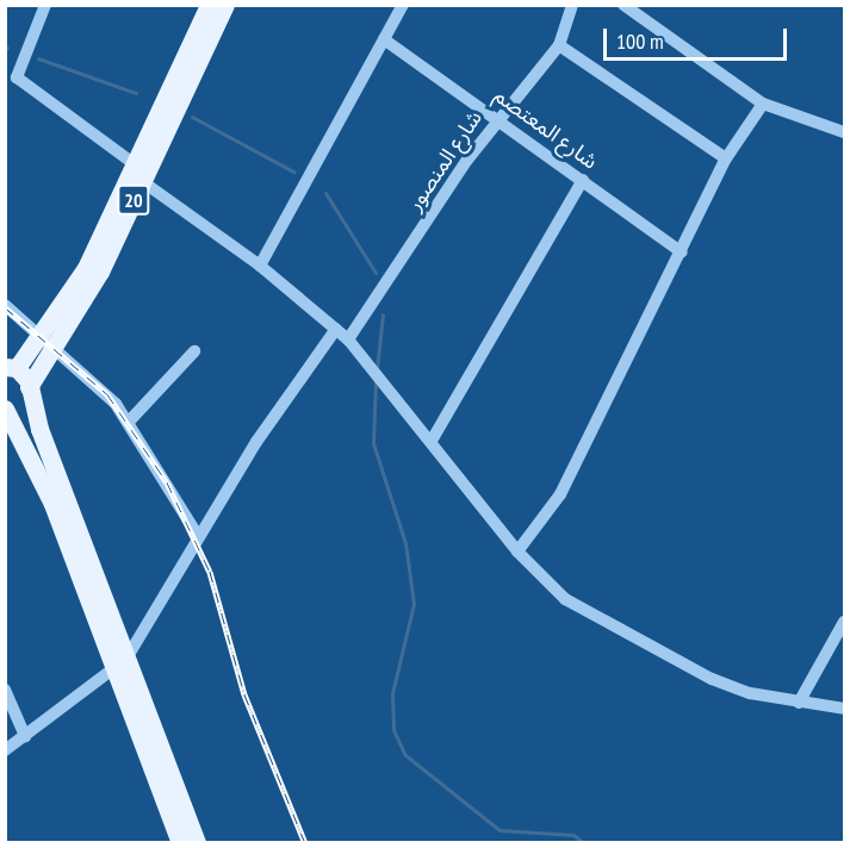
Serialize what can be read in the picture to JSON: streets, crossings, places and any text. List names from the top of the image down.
{
  "streets": {
    "main road": ["20"],
    "street": ["شارع المعتصم", "شارع المنصور"]
  },
  "crossings": [
    ["شارع المعتصم", "شارع المنصور"]
  ],
  "scale_bar": "100 m"
}
